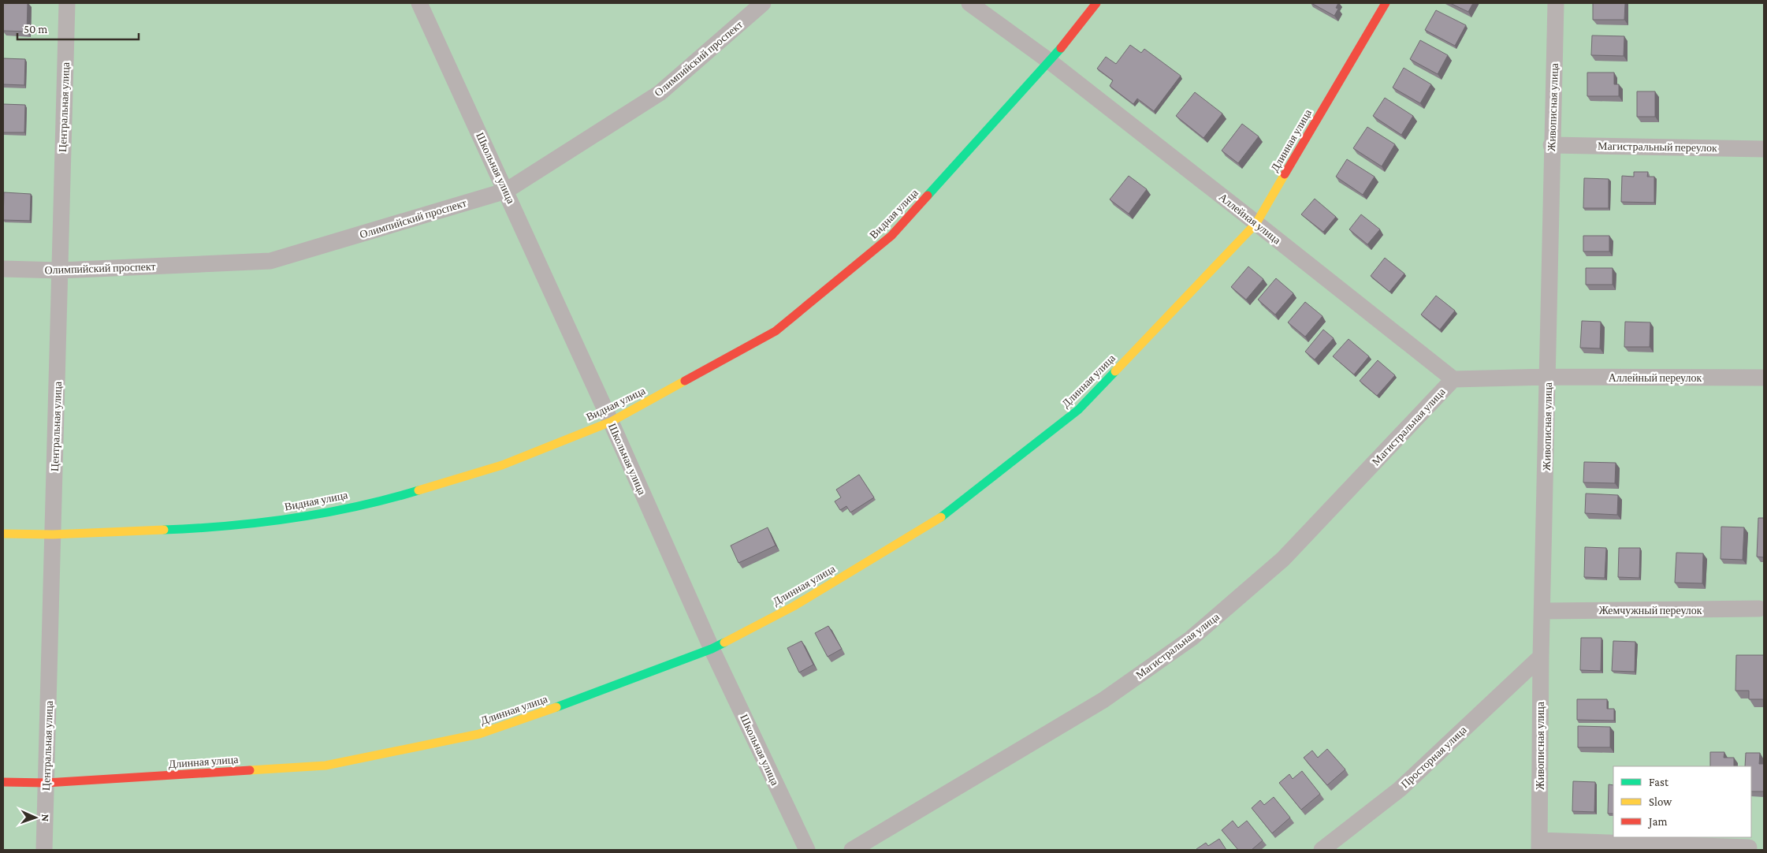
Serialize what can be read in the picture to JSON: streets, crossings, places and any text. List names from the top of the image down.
{
  "streets": {
    "street": [
      "Олимпийский проспект",
      "Центральная улица",
      "Живописная улица",
      "Длинная улица",
      "Магистральный переулок",
      "Школьная улица",
      "Видная улица",
      "Аллейная улица",
      "Аллейный переулок",
      "Магистральная улица",
      "Жемчужный переулок",
      "Просторная улица"
    ]
  },
  "crossings": [
    ["Олимпийский проспект", "Центральная улица"],
    ["Олимпийский проспект", "Школьная улица"],
    ["Центральная улица", "Длинная улица"],
    ["Центральная улица", "Видная улица"],
    ["Живописная улица", "Магистральный переулок"],
    ["Живописная улица", "Аллейный переулок"],
    ["Живописная улица", "Жемчужный переулок"],
    ["Живописная улица", "Просторная улица"],
    ["Длинная улица", "Школьная улица"],
    ["Длинная улица", "Аллейная улица"],
    ["Школьная улица", "Видная улица"],
    ["Видная улица", "Аллейная улица"],
    ["Аллейная улица", "Магистральная улица"]
  ],
  "legend": ["Fast", "Slow", "Jam"],
  "scale_bar": "50 m",
  "north": "right"
}
